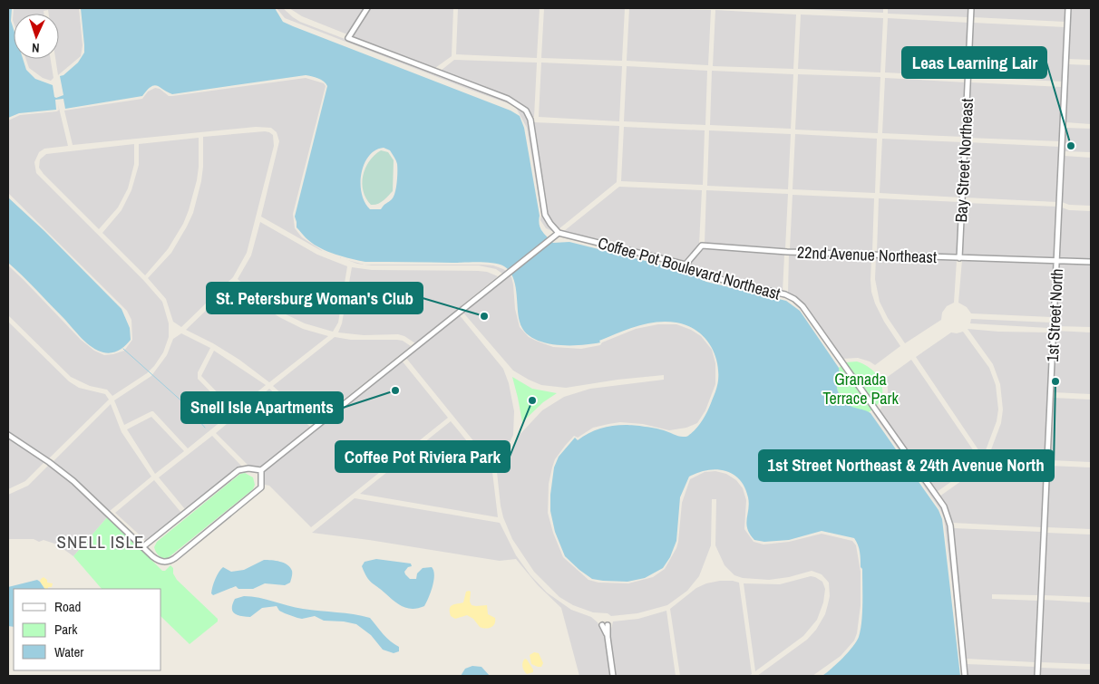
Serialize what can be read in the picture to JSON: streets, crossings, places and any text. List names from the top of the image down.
{
  "streets": {
    "street": [
      "Bay Street Northeast",
      "22nd Avenue Northeast",
      "Coffee Pot Boulevard Northeast",
      "1st Street North"
    ]
  },
  "crossings": [
    ["Bay Street Northeast", "22nd Avenue Northeast"],
    ["22nd Avenue Northeast", "Coffee Pot Boulevard Northeast"],
    ["22nd Avenue Northeast", "1st Street North"]
  ],
  "districts": ["SNELL ISLE"],
  "parks": ["Granada Terrace Park"],
  "places": [
    "Leas Learning Lair",
    "St. Petersburg Woman's Club",
    "1st Street Northeast & 24th Avenue North",
    "Snell Isle Apartments",
    "Coffee Pot Riviera Park"
  ],
  "legend": ["Road", "Park", "Water"],
  "north": "bottom"
}
